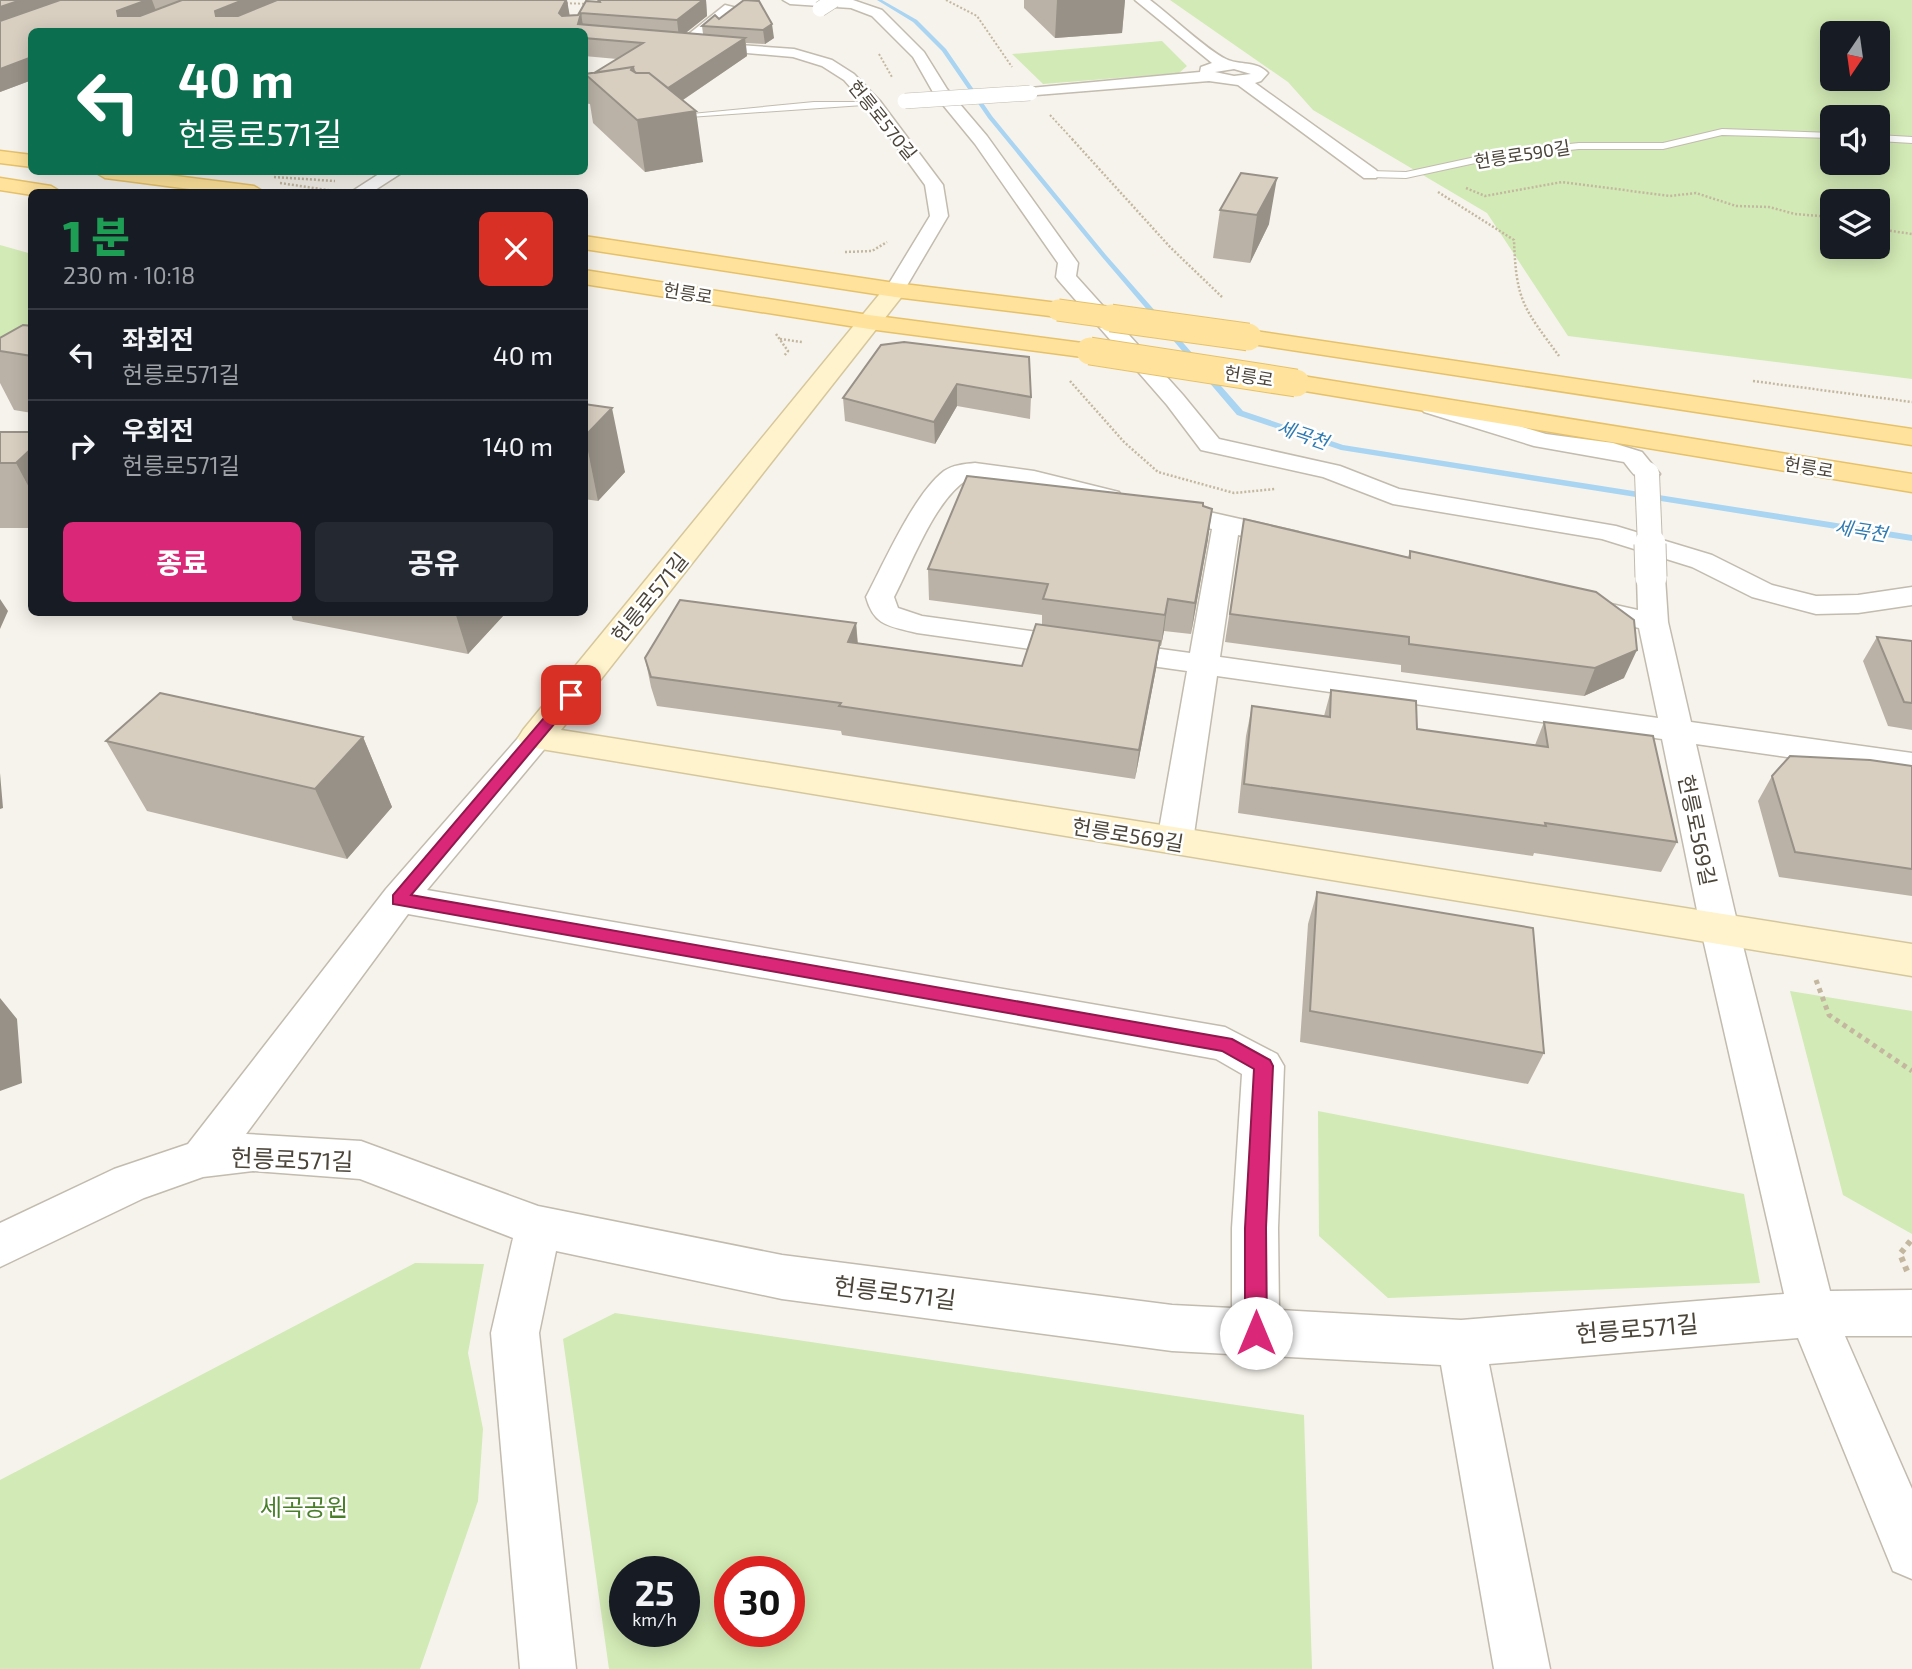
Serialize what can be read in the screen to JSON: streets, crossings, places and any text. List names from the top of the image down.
{
  "streets": {
    "main road": ["헌릉로"],
    "street": [
      "헌릉로570길",
      "헌릉로590길",
      "헌릉로571길",
      "헌릉로569길"
    ]
  },
  "crossings": [
    ["헌릉로570길", "헌릉로"],
    ["헌릉로570길", "헌릉로571길"],
    ["헌릉로", "헌릉로571길"],
    ["헌릉로", "헌릉로569길"],
    ["헌릉로571길", "헌릉로569길"]
  ],
  "water": ["세곡천"],
  "parks": ["세곡공원"],
  "north": "bottom",
  "page": {
    "turn": ["40 m", "헌릉로571길"],
    "heading": ["1 분", "230 m · 10:18"],
    "list": [
      {
        "name": "좌회전",
        "note": "헌릉로571길",
        "value": "40 m"
      },
      {
        "name": "우회전",
        "note": "헌릉로571길",
        "value": "140 m"
      }
    ],
    "buttons": ["종료", "공유"],
    "speed": "25 km/h",
    "limit": "30"
  }
}
